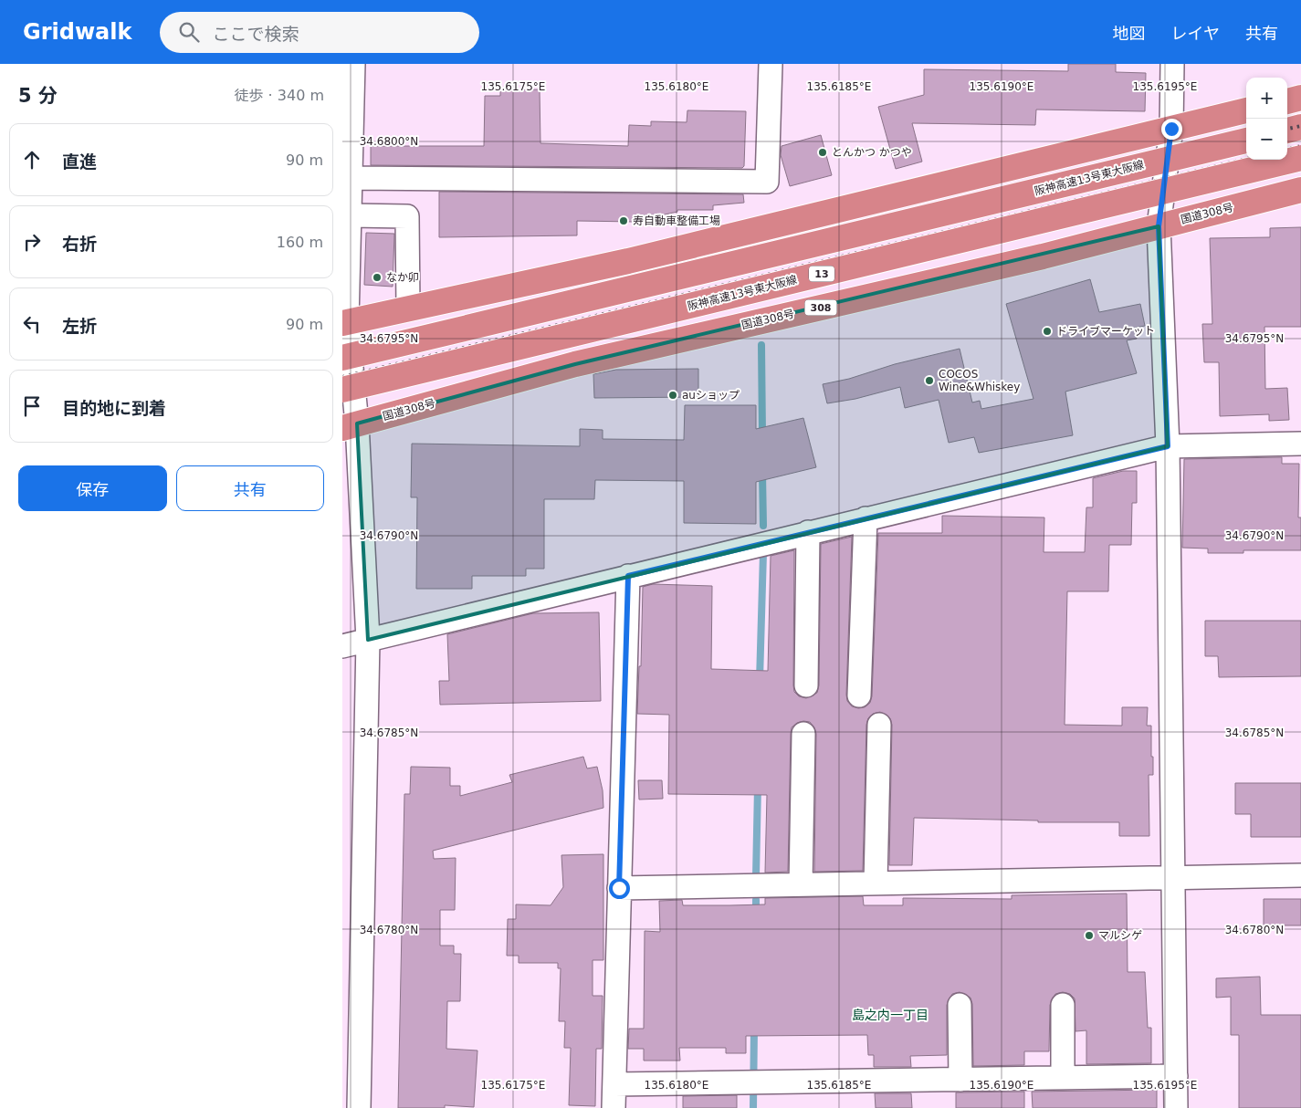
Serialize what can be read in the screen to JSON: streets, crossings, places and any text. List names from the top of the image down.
{
  "streets": {
    "highway": [
      "阪神高速13号東大阪線",
      "国道308号",
      "13",
      "308"
    ]
  },
  "districts": ["島之内一丁目"],
  "places": [
    "とんかつ かつや",
    "寿自動車整備工場",
    "なか卯",
    "ドライブマーケット",
    "COCOS Wine&Whiskey",
    "auショップ",
    "マルシゲ"
  ],
  "page": {
    "header": "Gridwalk",
    "search": "ここで検索",
    "nav": ["地図", "レイヤ", "共有"],
    "heading": ["5 分", "徒歩 · 340 m"],
    "map_buttons": ["+", "−"],
    "list": [
      ["直進", "90 m"],
      ["右折", "160 m"],
      ["左折", "90 m"],
      "目的地に到着"
    ],
    "buttons": ["保存", "共有"]
  },
  "coordinates": [
    "135.6175°E",
    "135.6180°E",
    "135.6185°E",
    "135.6190°E",
    "135.6195°E",
    "34.6800°N",
    "34.6795°N",
    "34.6790°N",
    "34.6785°N",
    "34.6780°N"
  ]
}
